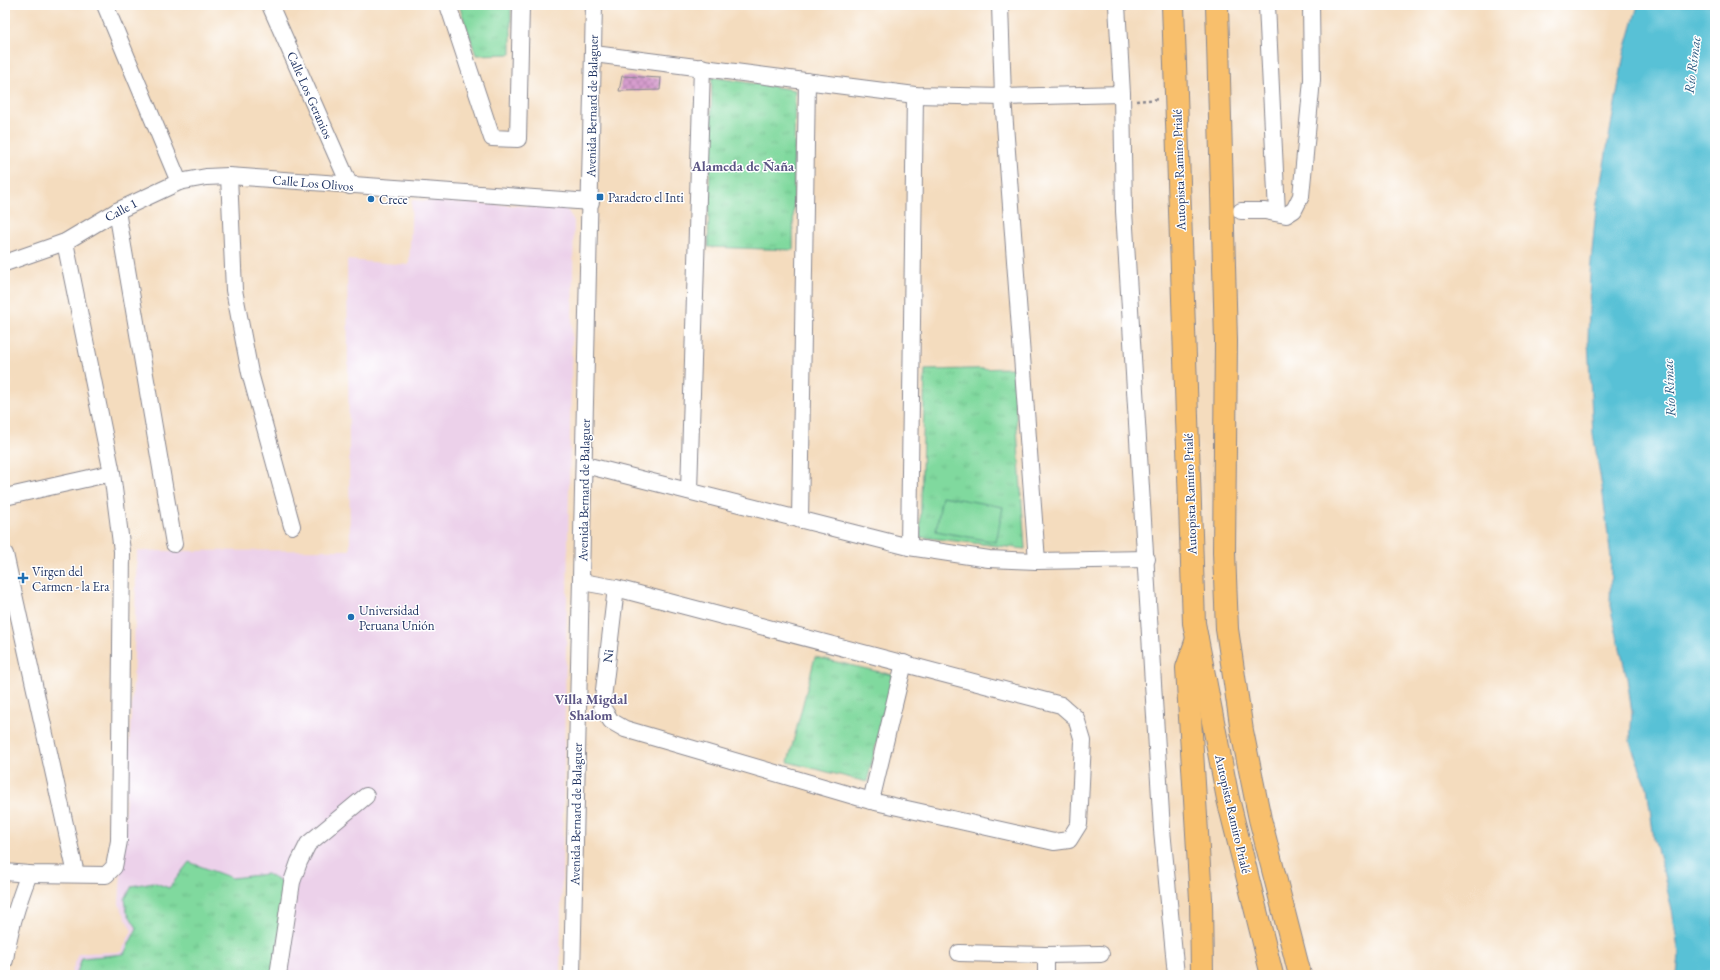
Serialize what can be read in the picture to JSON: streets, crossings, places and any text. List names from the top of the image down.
{
  "streets": {
    "highway": ["Autopista Ramiro Prialé"],
    "street": [
      "Calle Los Geranios",
      "Avenida Bernard de Balaguer",
      "Calle Los Olivos",
      "Calle 1",
      "Ni"
    ]
  },
  "crossings": [
    ["Calle Los Geranios", "Calle Los Olivos"],
    ["Avenida Bernard de Balaguer", "Calle Los Olivos"],
    ["Calle Los Olivos", "Calle 1"]
  ],
  "districts": ["Alameda de Ñaña", "Villa Migdal Shalom"],
  "water": ["Río Rímac"],
  "places": {
    "transit": ["Paradero el Inti"],
    "other": ["Crece", "Universidad Peruana Unión"],
    "health": ["Virgen del Carmen - la Era"]
  }
}
